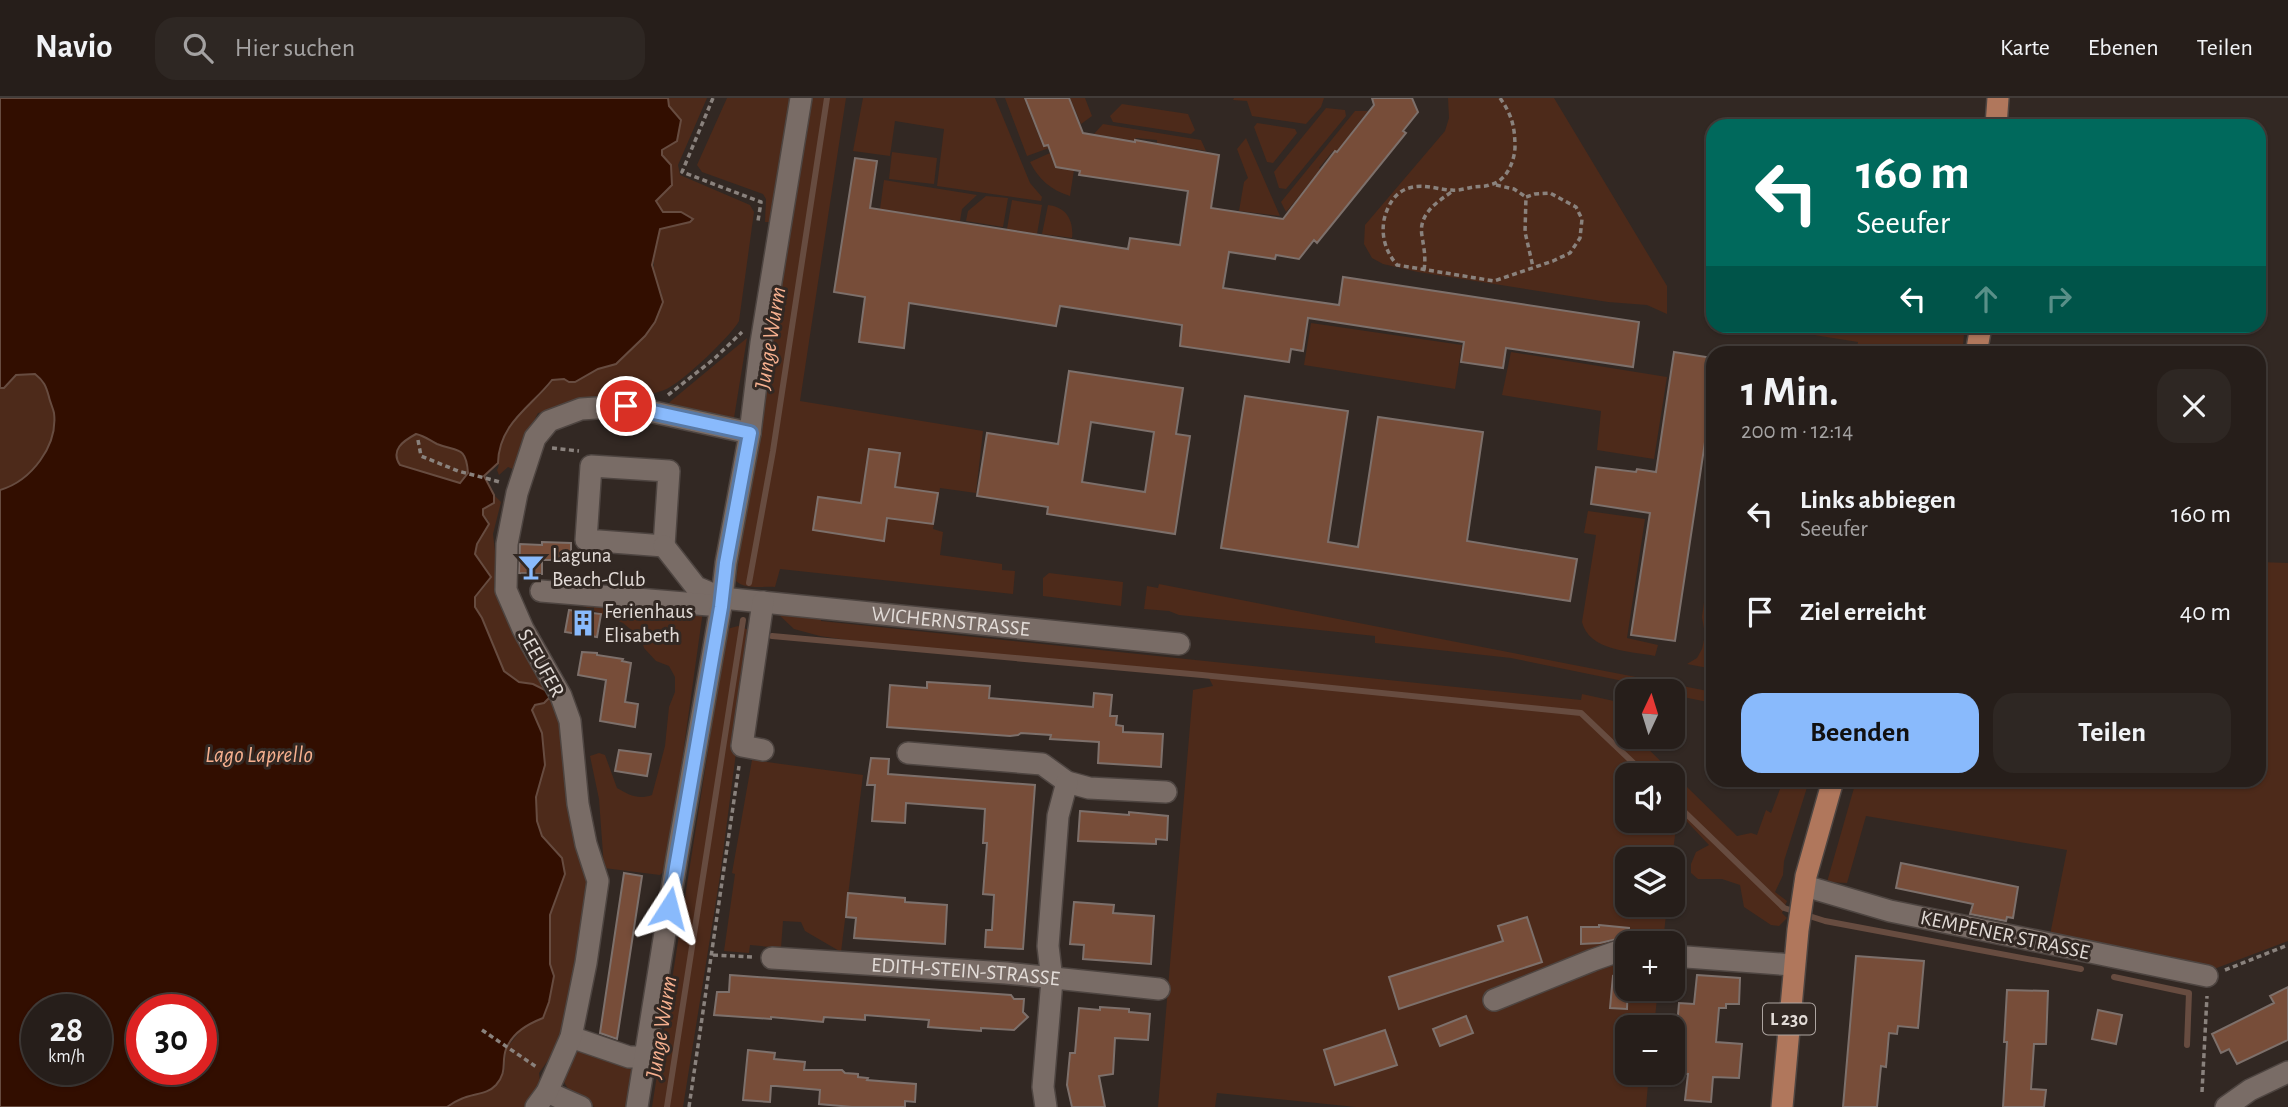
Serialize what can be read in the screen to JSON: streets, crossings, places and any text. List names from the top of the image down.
{
  "streets": {
    "main road": ["L 230"],
    "street": [
      "WICHERNSTRASSE",
      "SEEUFER",
      "KEMPENER STRASSE",
      "EDITH-STEIN-STRASSE"
    ]
  },
  "crossings": [
    ["KEMPENER STRASSE", "L 230"]
  ],
  "water": ["Junge Wurm", "Lago Laprello"],
  "places": {
    "bar": ["Laguna Beach-Club"],
    "building": ["Ferienhaus Elisabeth"]
  },
  "north": "top",
  "page": {
    "header": "Navio",
    "search": "Hier suchen",
    "nav": ["Karte", "Ebenen", "Teilen"],
    "turn": ["160 m", "Seeufer"],
    "heading": ["1 Min.", "200 m · 12:14"],
    "list": [
      {
        "name": "Links abbiegen",
        "note": "Seeufer",
        "value": "160 m"
      },
      {
        "name": "Ziel erreicht",
        "value": "40 m"
      }
    ],
    "map_buttons": ["+", "−"],
    "buttons": ["Beenden", "Teilen"],
    "speed": "28 km/h",
    "limit": "30"
  }
}
